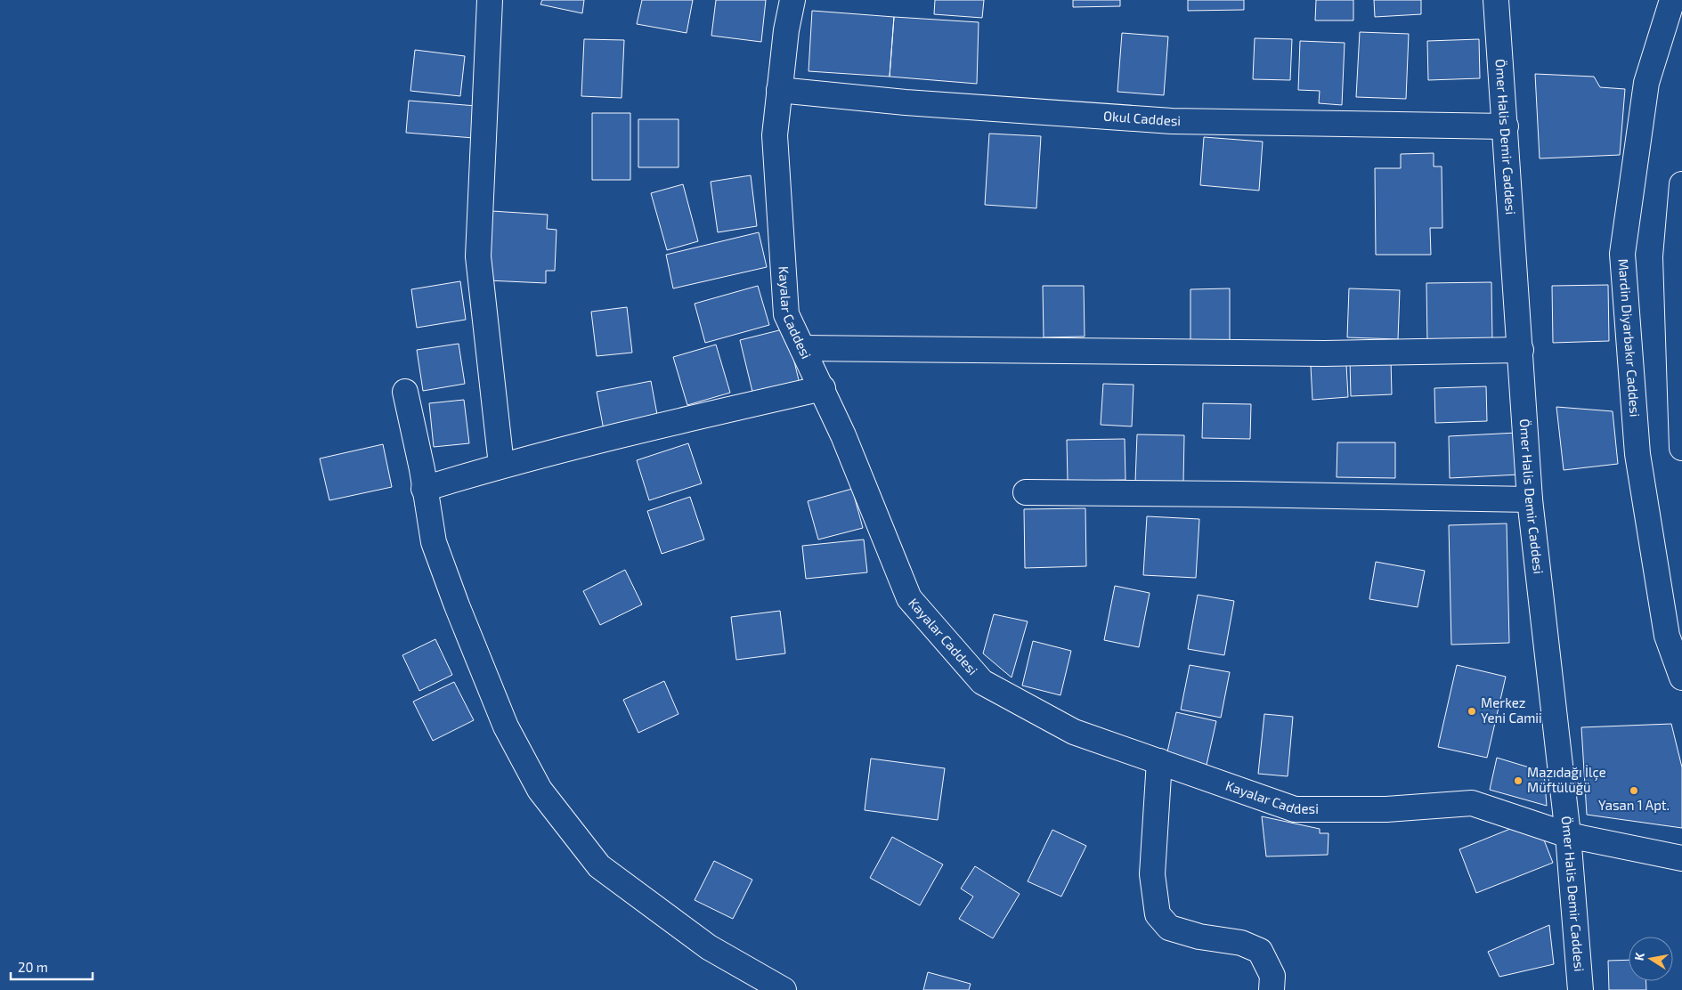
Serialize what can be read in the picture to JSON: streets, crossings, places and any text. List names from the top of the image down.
{
  "streets": {
    "street": [
      "Okul Caddesi",
      "Ömer Halis Demir Caddesi",
      "Kayalar Caddesi",
      "Mardin Diyarbakır Caddesi"
    ]
  },
  "crossings": [
    ["Okul Caddesi", "Ömer Halis Demir Caddesi"],
    ["Okul Caddesi", "Kayalar Caddesi"],
    ["Ömer Halis Demir Caddesi", "Kayalar Caddesi"]
  ],
  "places": ["Merkez Yeni Camii", "Mazıdağı İlçe Müftülüğü", "Yasan 1 Apt."],
  "scale_bar": "20 m",
  "north": "left"
}
